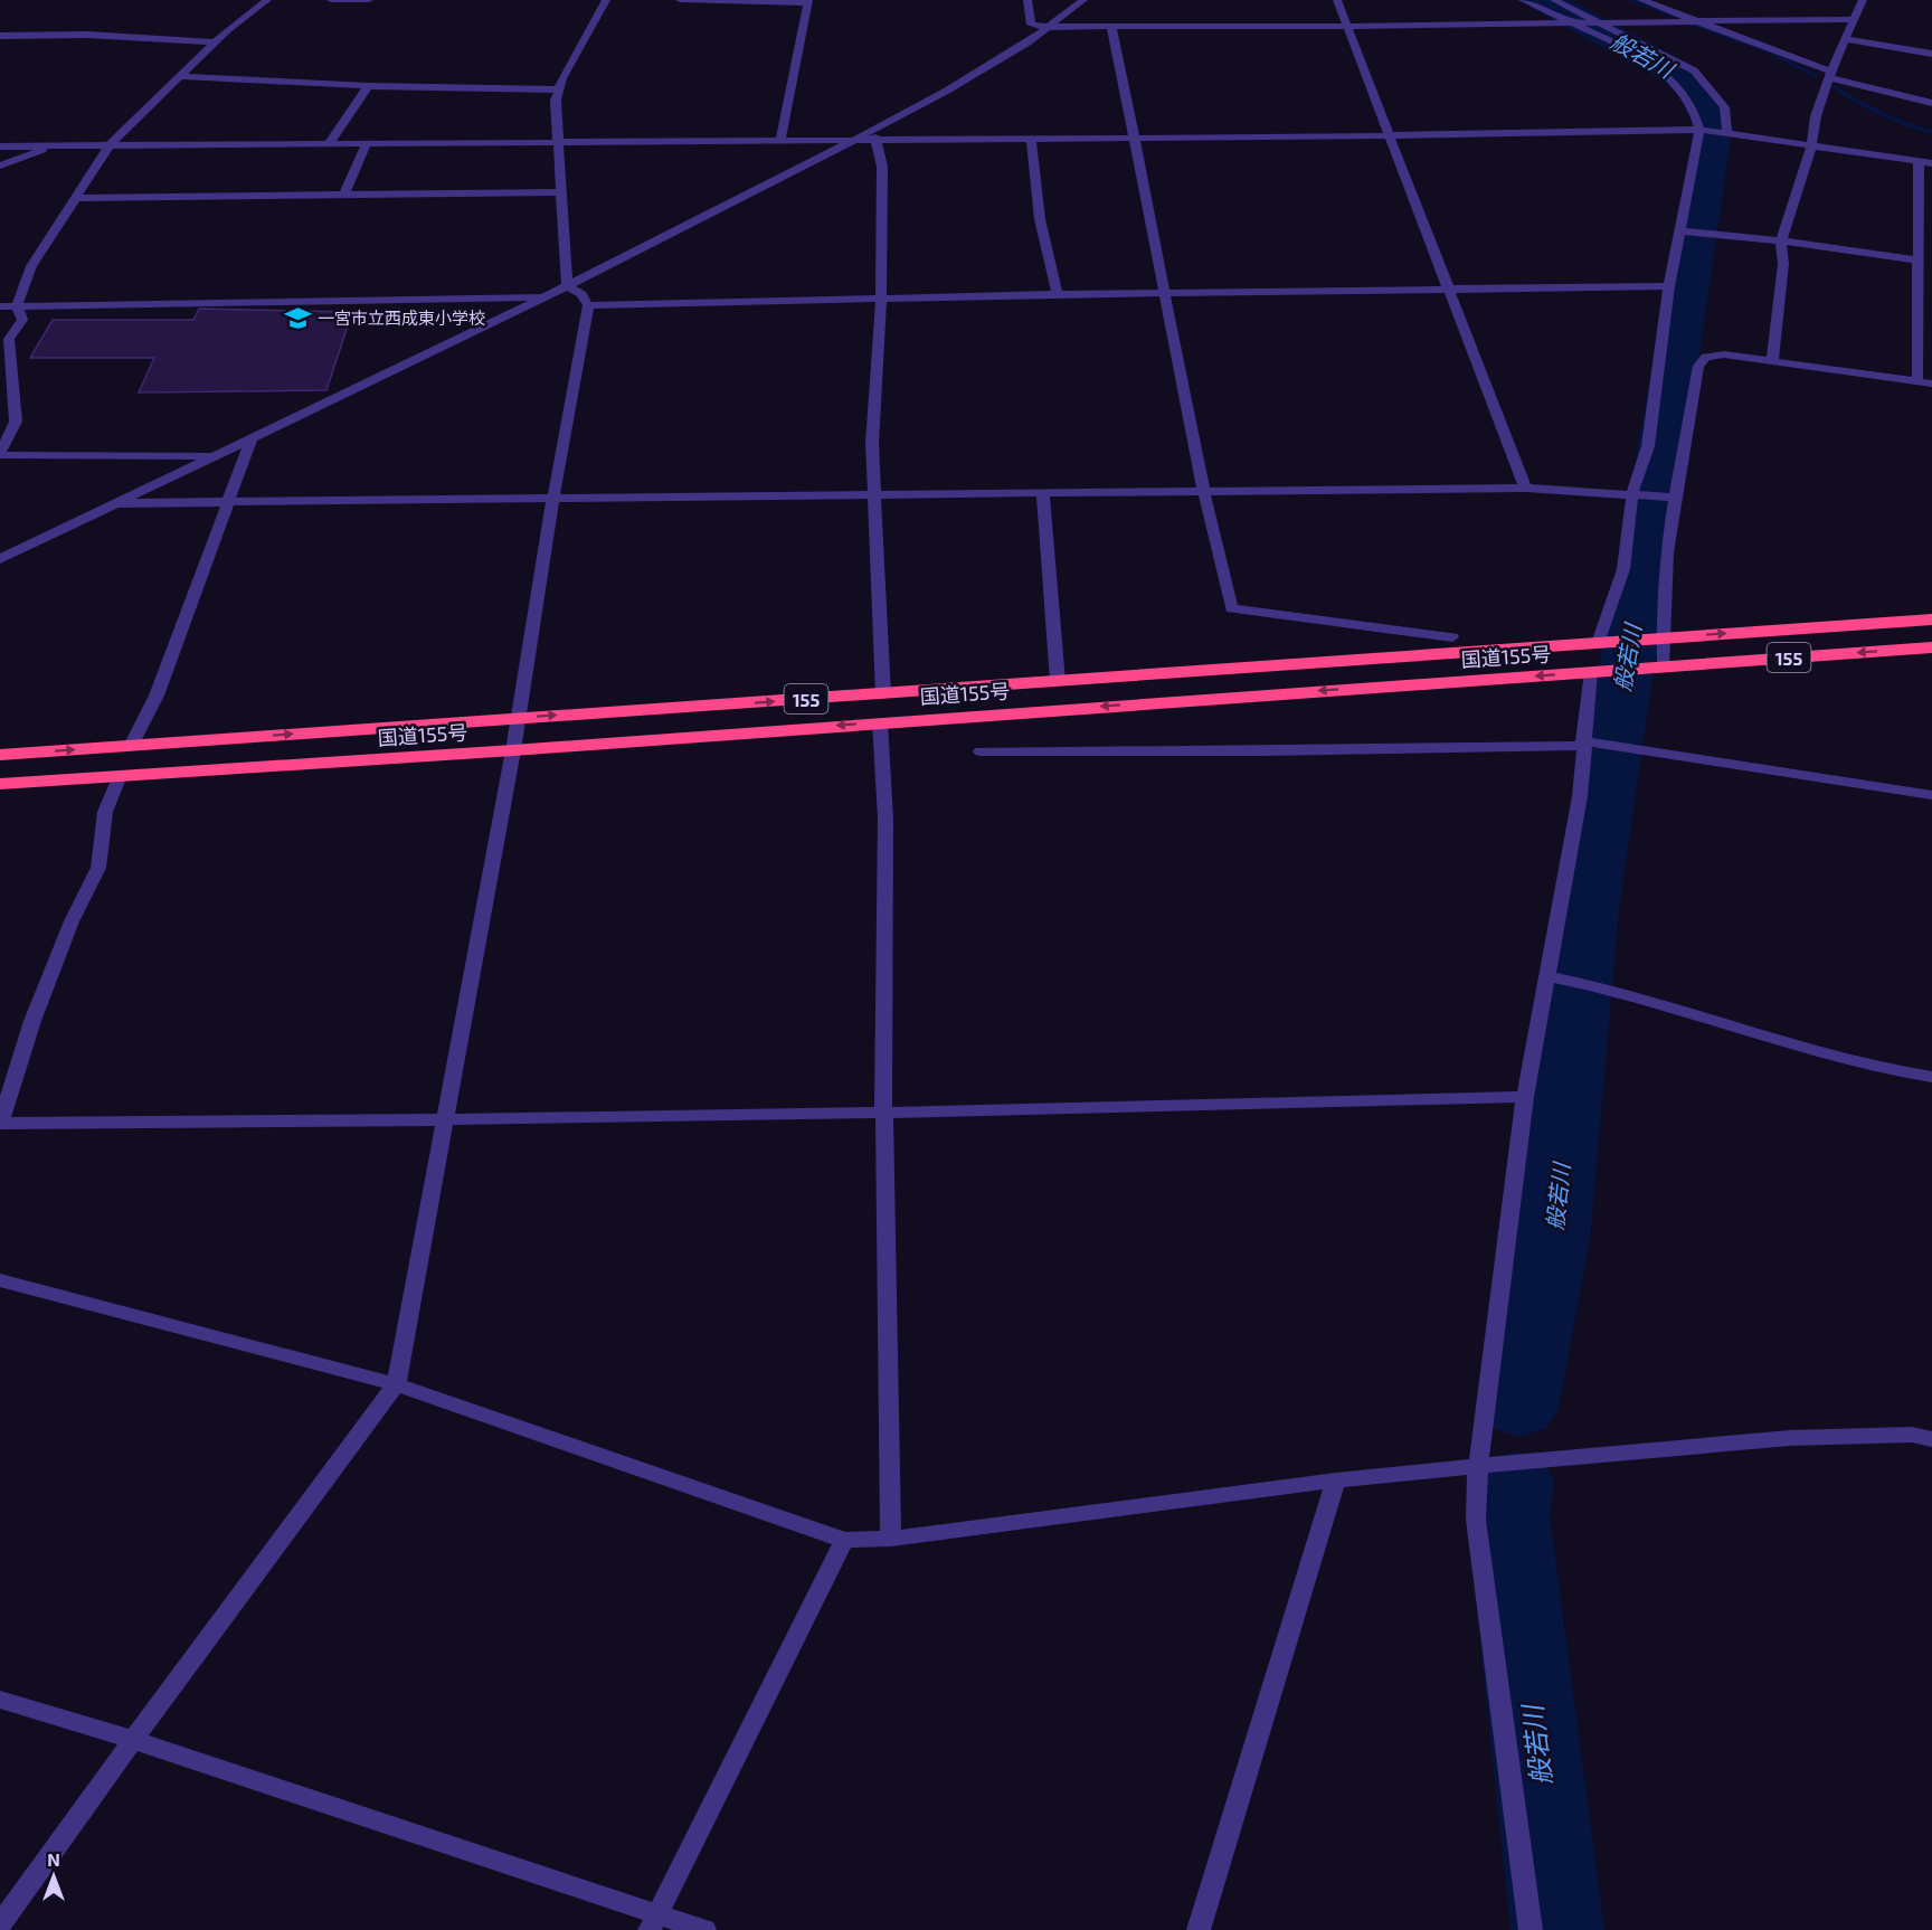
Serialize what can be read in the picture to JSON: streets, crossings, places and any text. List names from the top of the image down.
{
  "streets": {
    "highway": ["国道155号", "155"]
  },
  "water": ["般若川"],
  "places": {
    "school or university": ["一宮市立西成東小学校"]
  },
  "north": "top"
}
